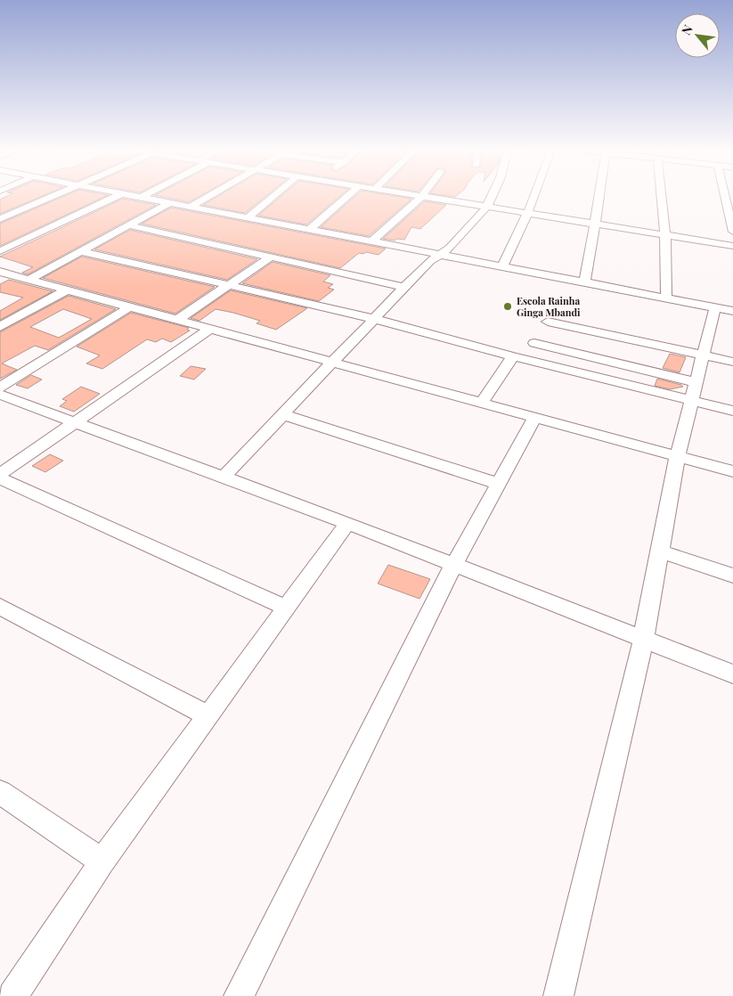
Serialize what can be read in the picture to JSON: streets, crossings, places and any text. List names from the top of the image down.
{
  "places": ["Escola Rainha Ginga Mbandi"],
  "north": "top left"
}
